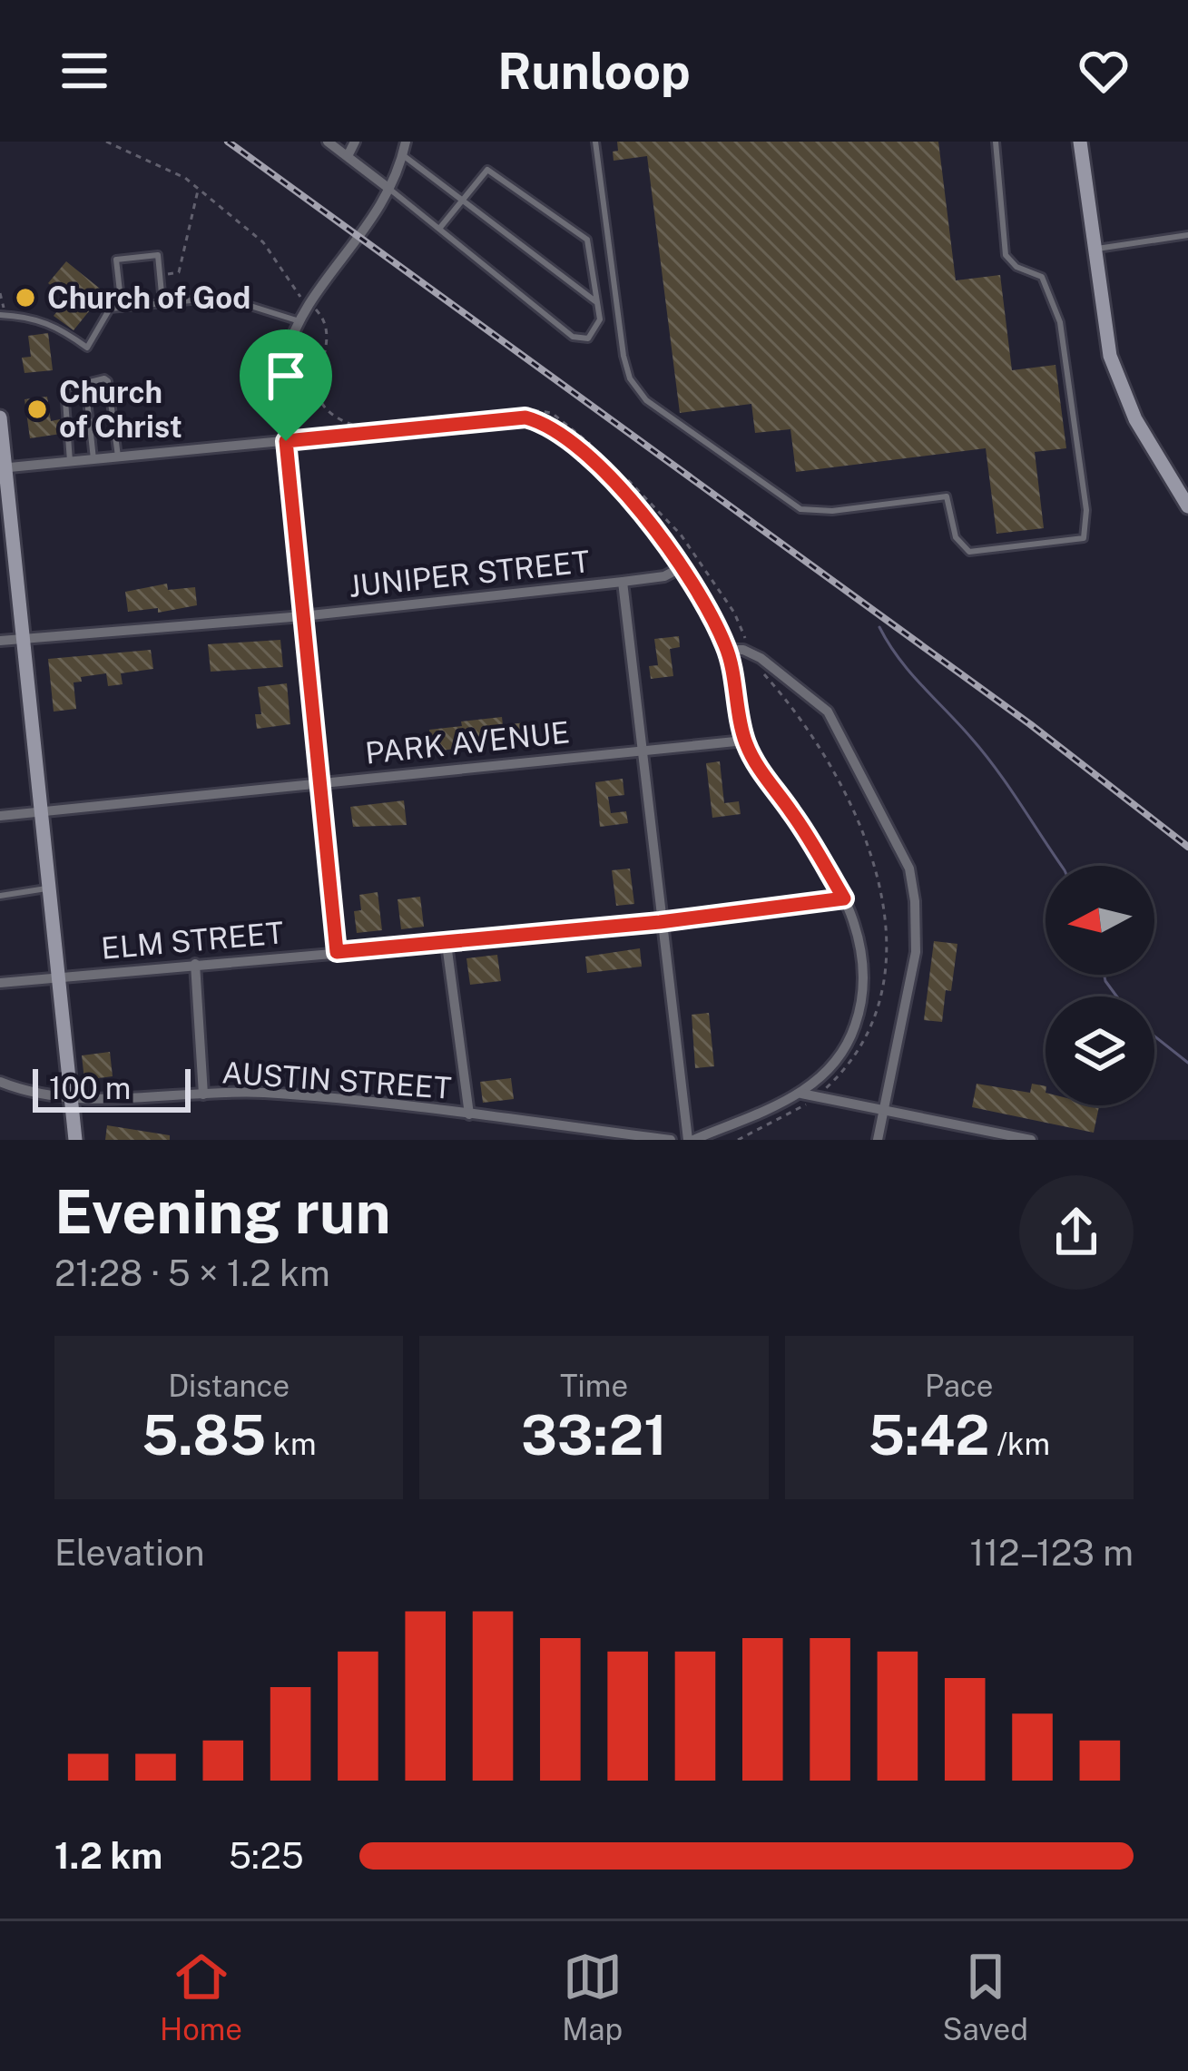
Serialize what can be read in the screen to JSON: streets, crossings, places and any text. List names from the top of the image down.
{
  "streets": {
    "street": [
      "JUNIPER STREET",
      "PARK AVENUE",
      "ELM STREET",
      "AUSTIN STREET"
    ]
  },
  "places": ["Church of God", "Church of Christ"],
  "scale_bar": "100 m",
  "north": "left",
  "page": {
    "header": "Runloop",
    "scale": "100 m",
    "heading": ["Evening run", "21:28 · 5 × 1.2 km"],
    "stats": [
      ["Distance", "5.85 km"],
      ["Time", "33:21"],
      ["Pace", "5:42 /km"]
    ],
    "chart": ["Elevation", "112–123 m"],
    "list": [
      {
        "name": "1.2 km",
        "note": "5:25"
      }
    ],
    "tabs": ["Home", "Map", "Saved"]
  }
}
